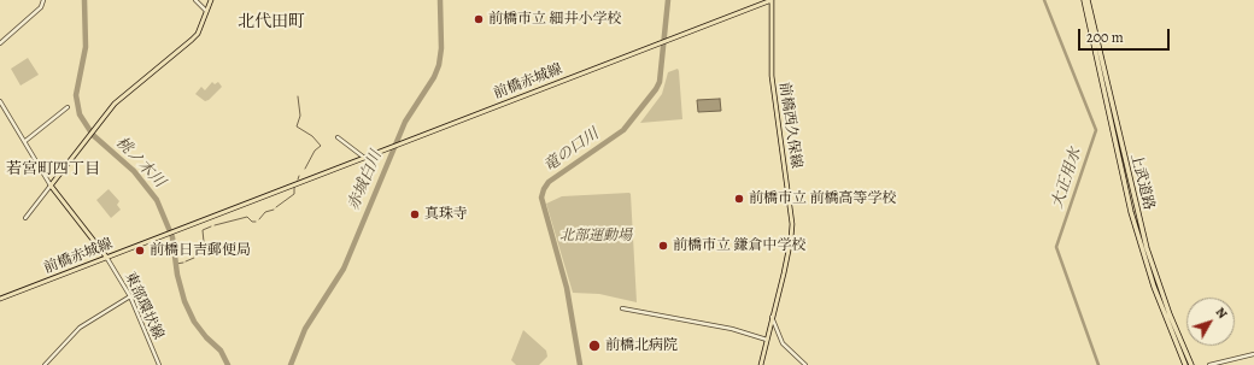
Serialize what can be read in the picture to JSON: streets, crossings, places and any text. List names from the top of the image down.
{
  "streets": {
    "highway": ["上武道路"],
    "main road": ["前橋赤城線", "前橋西久保線"],
    "street": ["東部環状線"]
  },
  "crossings": [
    ["前橋赤城線", "前橋西久保線"],
    ["前橋赤城線", "東部環状線"]
  ],
  "districts": ["北代田町", "若宮町四丁目"],
  "water": [
    "竜の口川",
    "桃ノ木川",
    "大正用水",
    "赤城白川"
  ],
  "parks": ["北部運動場"],
  "places": [
    "前橋市立 細井小学校",
    "前橋市立 前橋高等学校",
    "真珠寺",
    "前橋市立 鎌倉中学校",
    "前橋日吉郵便局",
    "前橋北病院"
  ],
  "scale_bar": "200 m",
  "north": "top right"
}
